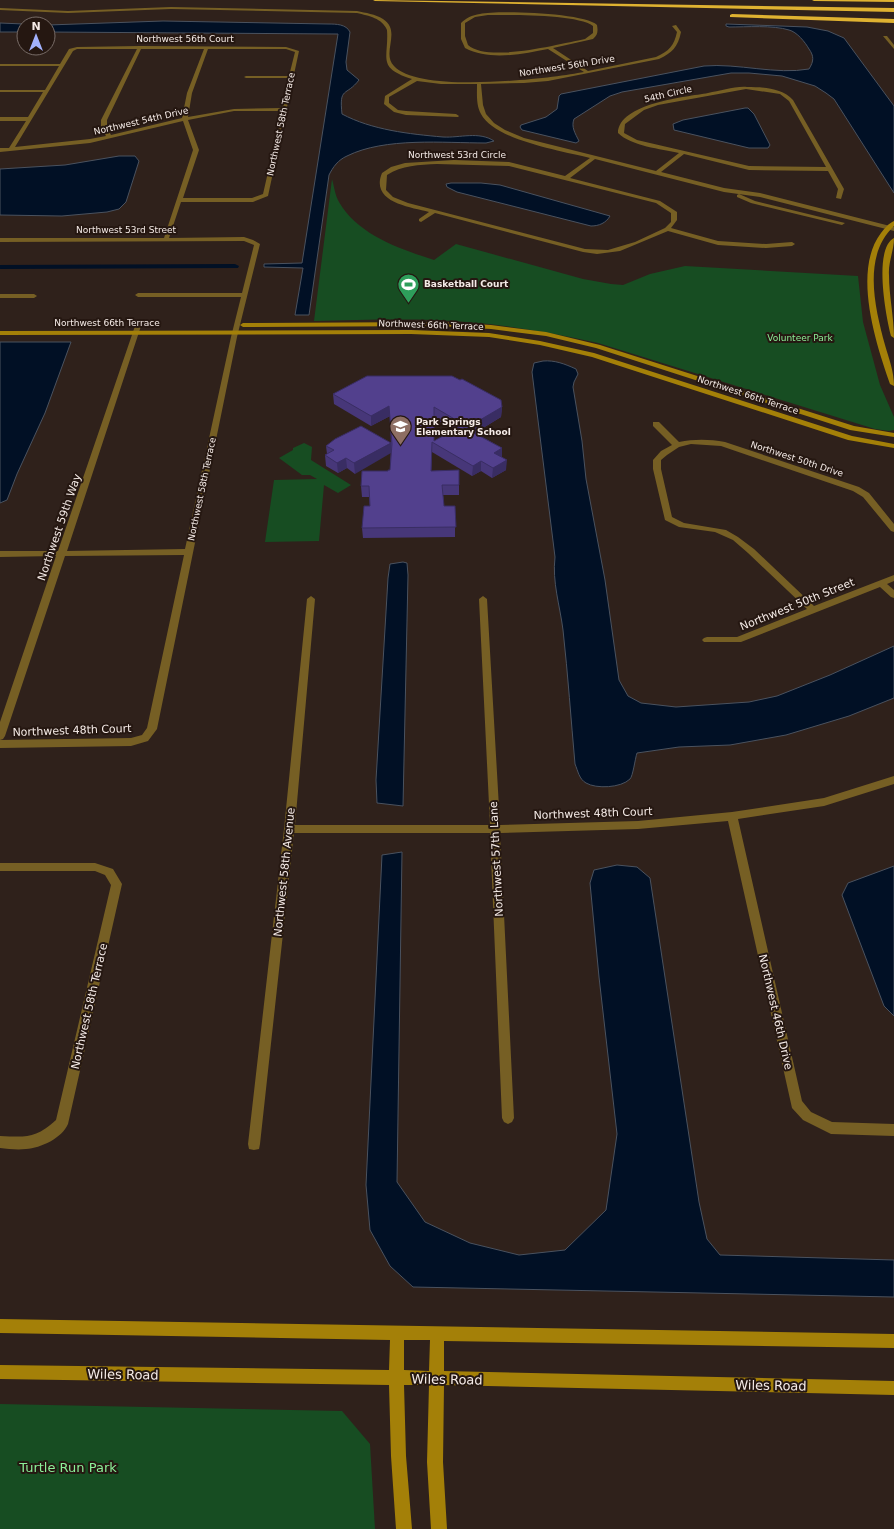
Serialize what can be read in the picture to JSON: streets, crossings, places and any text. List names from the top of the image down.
{
  "streets": {
    "street": [
      "Northwest 56th Court",
      "Northwest 56th Drive",
      "54th Circle",
      "Northwest 54th Drive",
      "Northwest 58th Terrace",
      "Northwest 53rd Circle",
      "Northwest 53rd Street",
      "Northwest 66th Terrace",
      "Northwest 50th Drive",
      "Northwest 59th Way",
      "Northwest 50th Street",
      "Northwest 48th Court",
      "Northwest 57th Lane",
      "Northwest 58th Avenue",
      "Northwest 46th Drive",
      "Wiles Road"
    ]
  },
  "crossings": [
    ["Northwest 56th Court", "Northwest 58th Terrace"],
    ["Northwest 54th Drive", "Northwest 58th Terrace"],
    ["Northwest 58th Terrace", "Northwest 53rd Street"],
    ["Northwest 58th Terrace", "Northwest 66th Terrace"],
    ["Northwest 58th Terrace", "Northwest 48th Court"],
    ["Northwest 66th Terrace", "Northwest 59th Way"],
    ["Northwest 50th Drive", "Northwest 50th Street"],
    ["Northwest 48th Court", "Northwest 57th Lane"],
    ["Northwest 48th Court", "Northwest 58th Avenue"],
    ["Northwest 48th Court", "Northwest 46th Drive"]
  ],
  "parks": ["Volunteer Park", "Turtle Run Park"],
  "places": {
    "sports": ["Basketball Court"],
    "school or university": ["Park Springs Elementary School"]
  },
  "north": "top"
}
